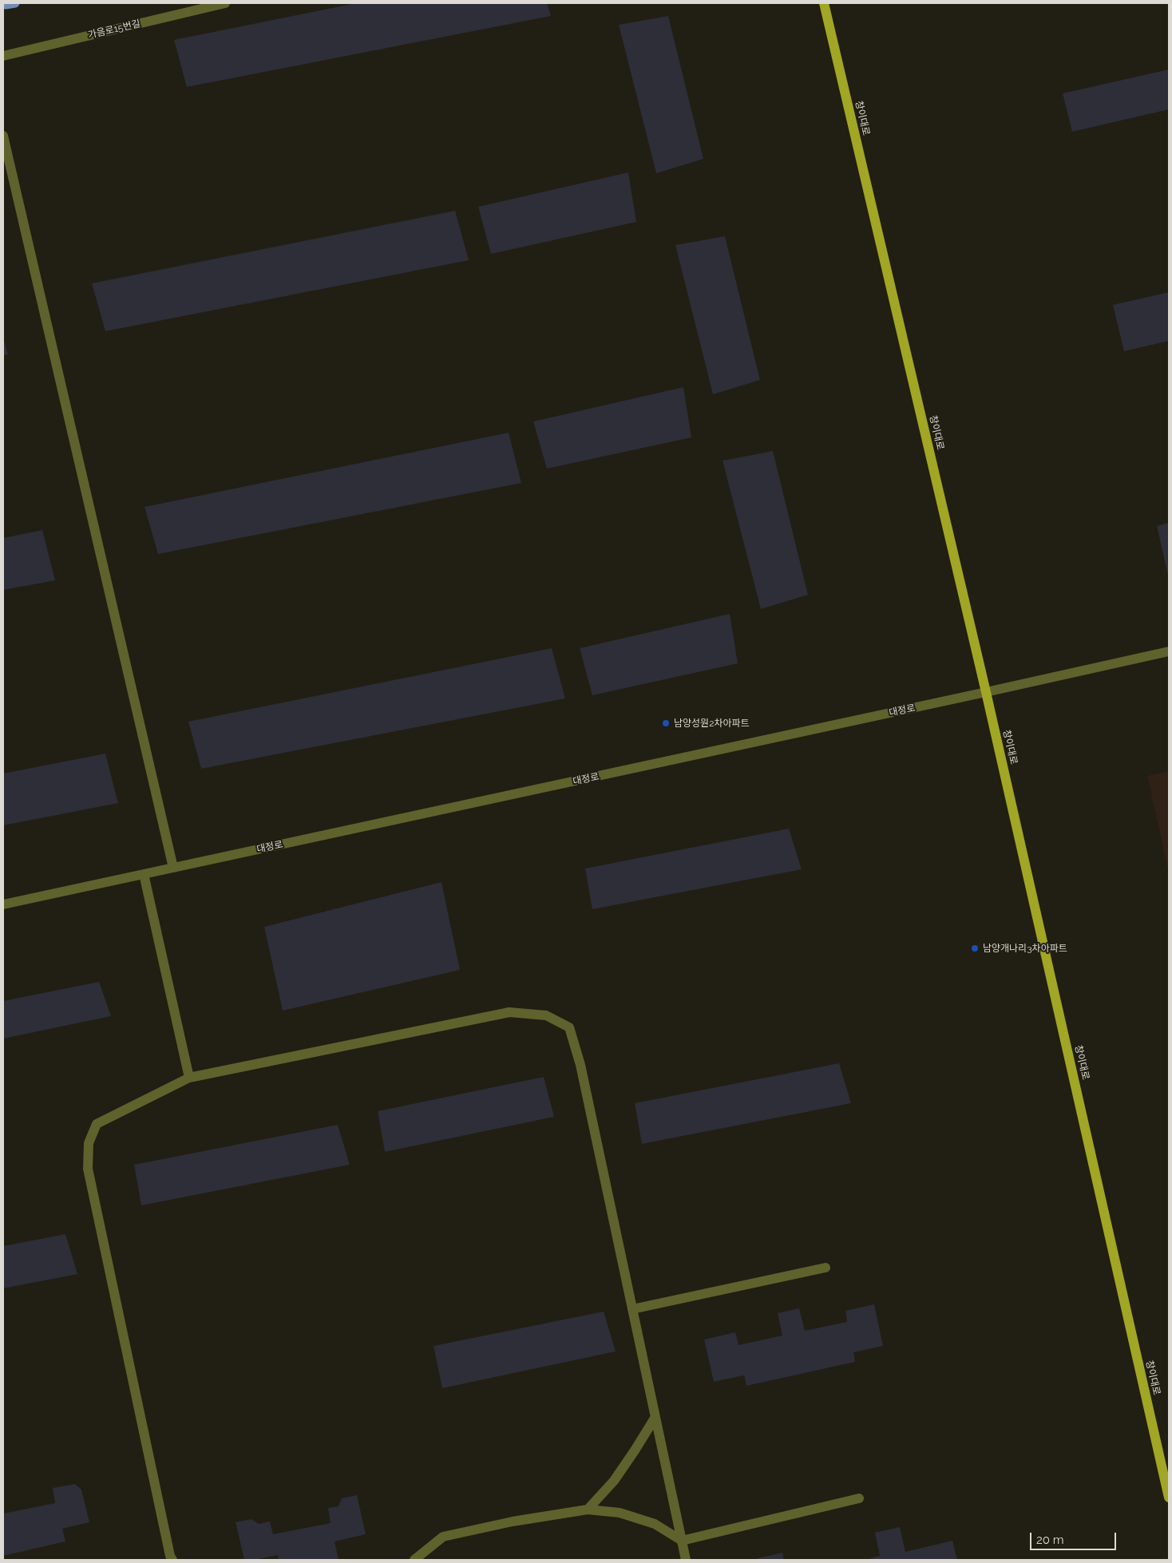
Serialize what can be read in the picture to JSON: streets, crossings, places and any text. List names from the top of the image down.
{
  "streets": {
    "main road": ["창이대로"],
    "street": ["가음로15번길", "대정로"]
  },
  "crossings": [
    ["창이대로", "대정로"]
  ],
  "places": ["남양성원2차아파트", "남양개나리3차아파트"],
  "scale_bar": "20 m"
}
